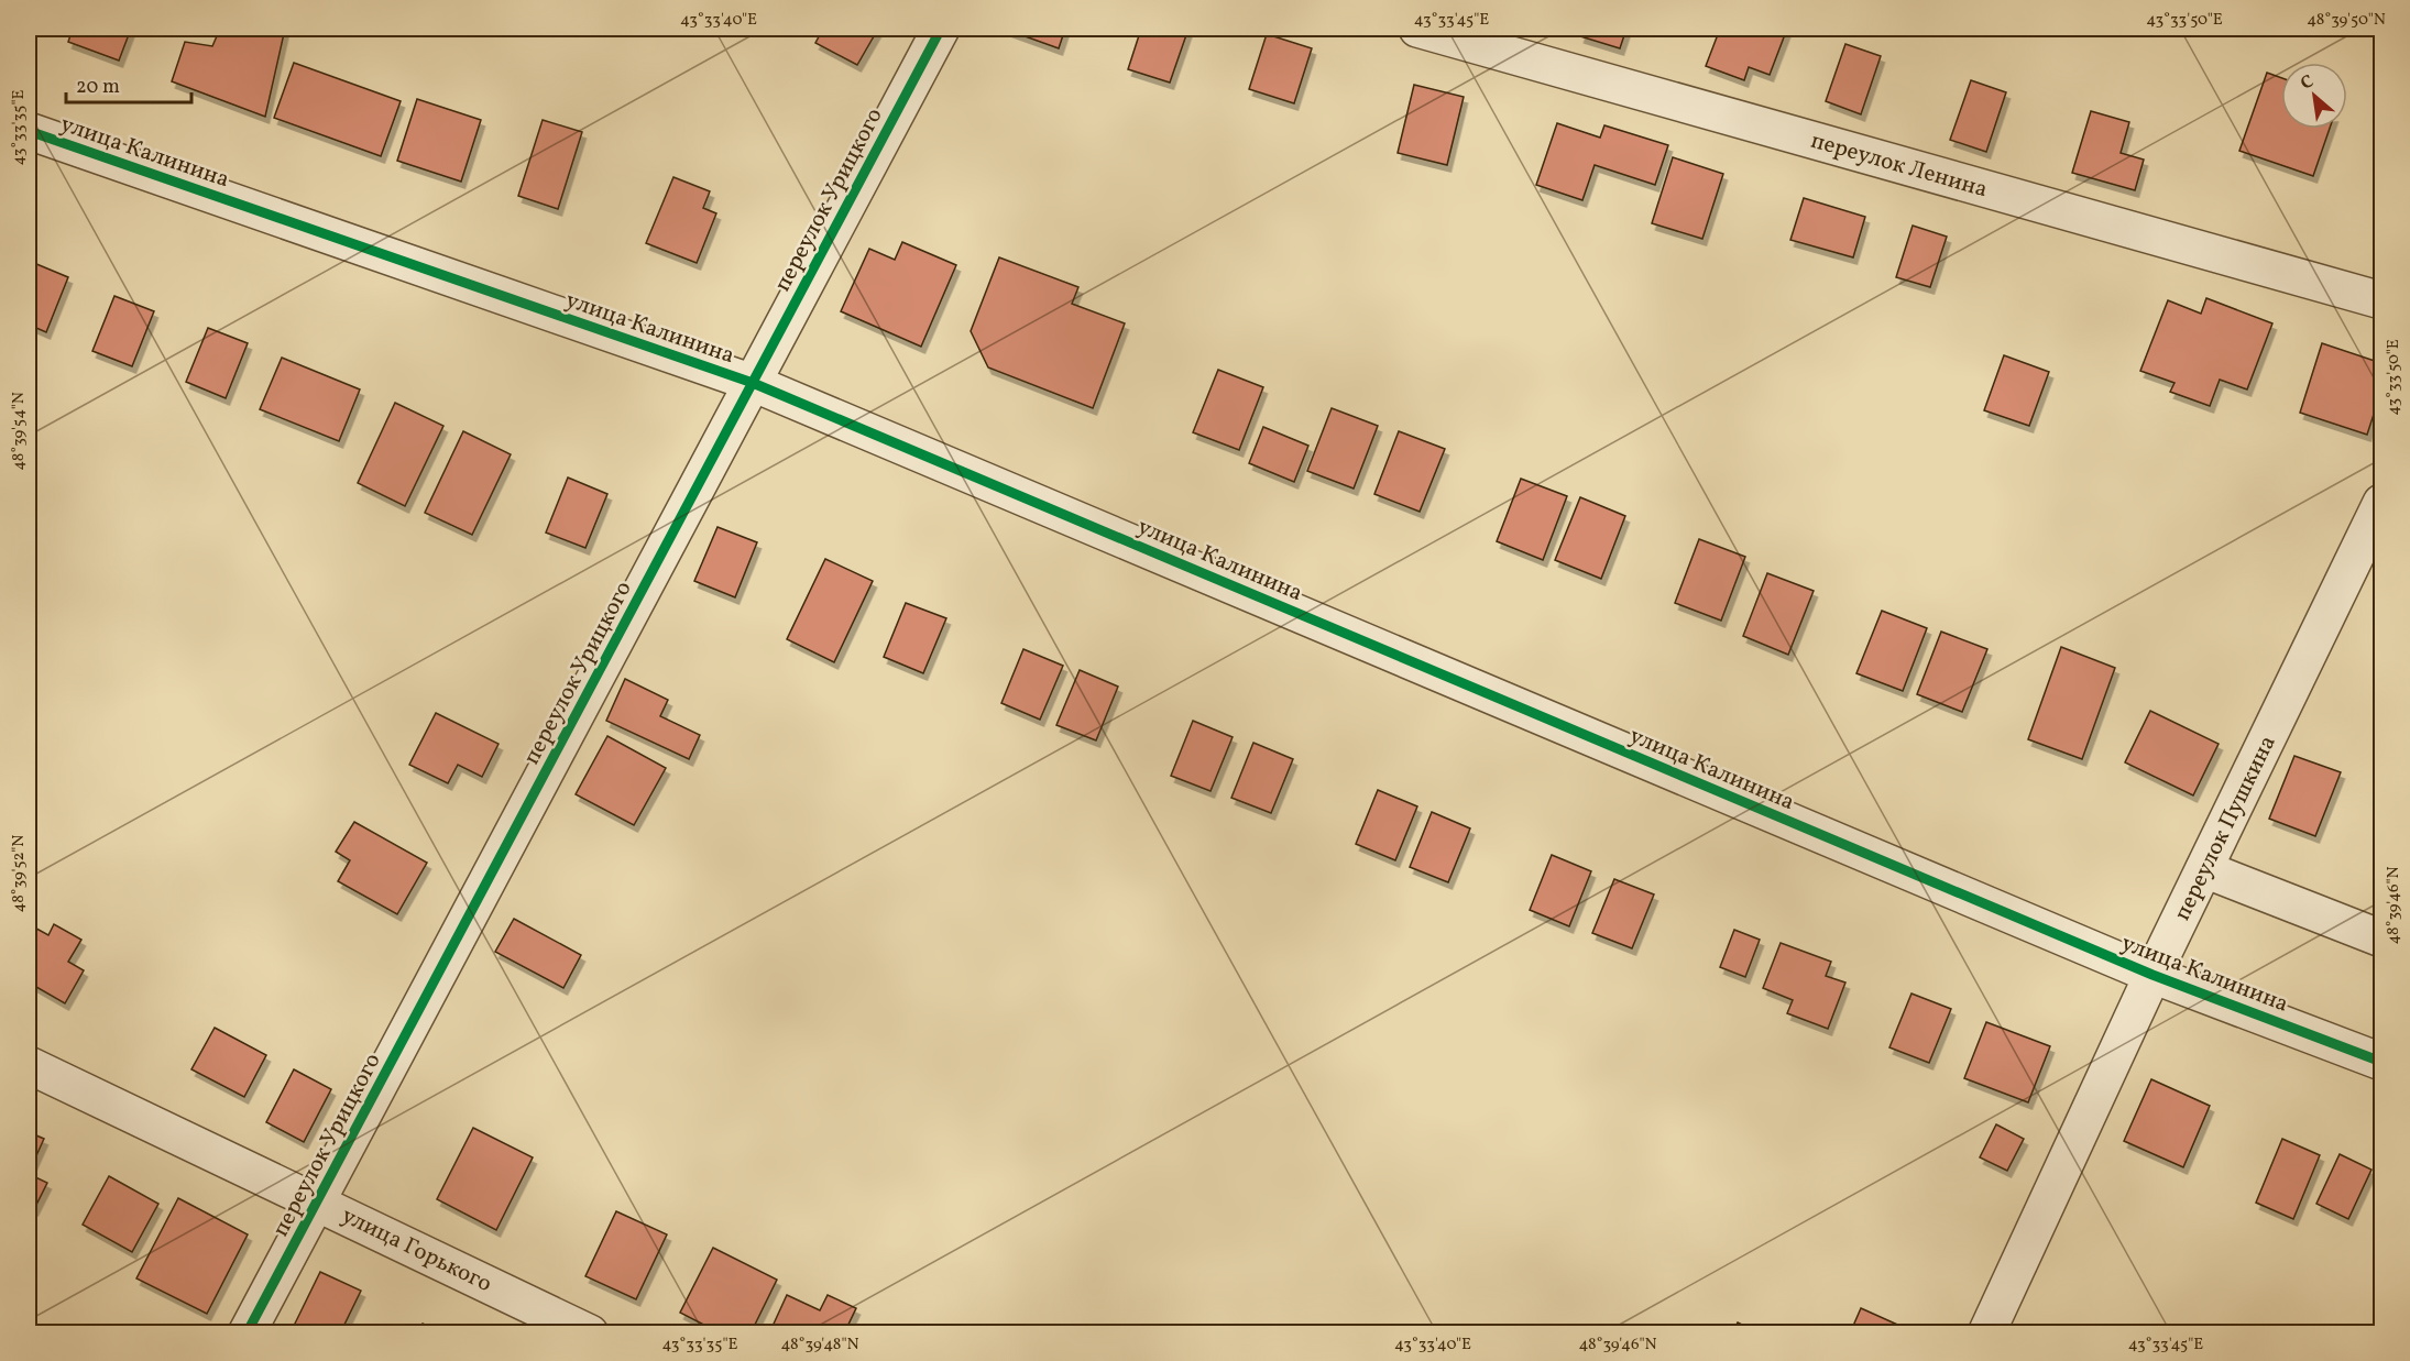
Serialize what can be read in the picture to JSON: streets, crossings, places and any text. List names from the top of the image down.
{
  "streets": {
    "street": [
      "улица Калинина",
      "переулок Ленина",
      "переулок Урицкого",
      "переулок Пушкина",
      "улица Горького"
    ]
  },
  "crossings": [
    ["улица Калинина", "переулок Урицкого"],
    ["улица Калинина", "переулок Пушкина"],
    ["переулок Урицкого", "улица Горького"]
  ],
  "scale_bar": "20 m",
  "north": "top left",
  "coordinates": [
    "43°33'40\"E",
    "43°33'45\"E",
    "43°33'50\"E",
    "48°39'50\"N",
    "43°33'35\"E",
    "48°39'54\"N",
    "48°39'52\"N",
    "48°39'46\"N",
    "48°39'48\"N"
  ]
}
